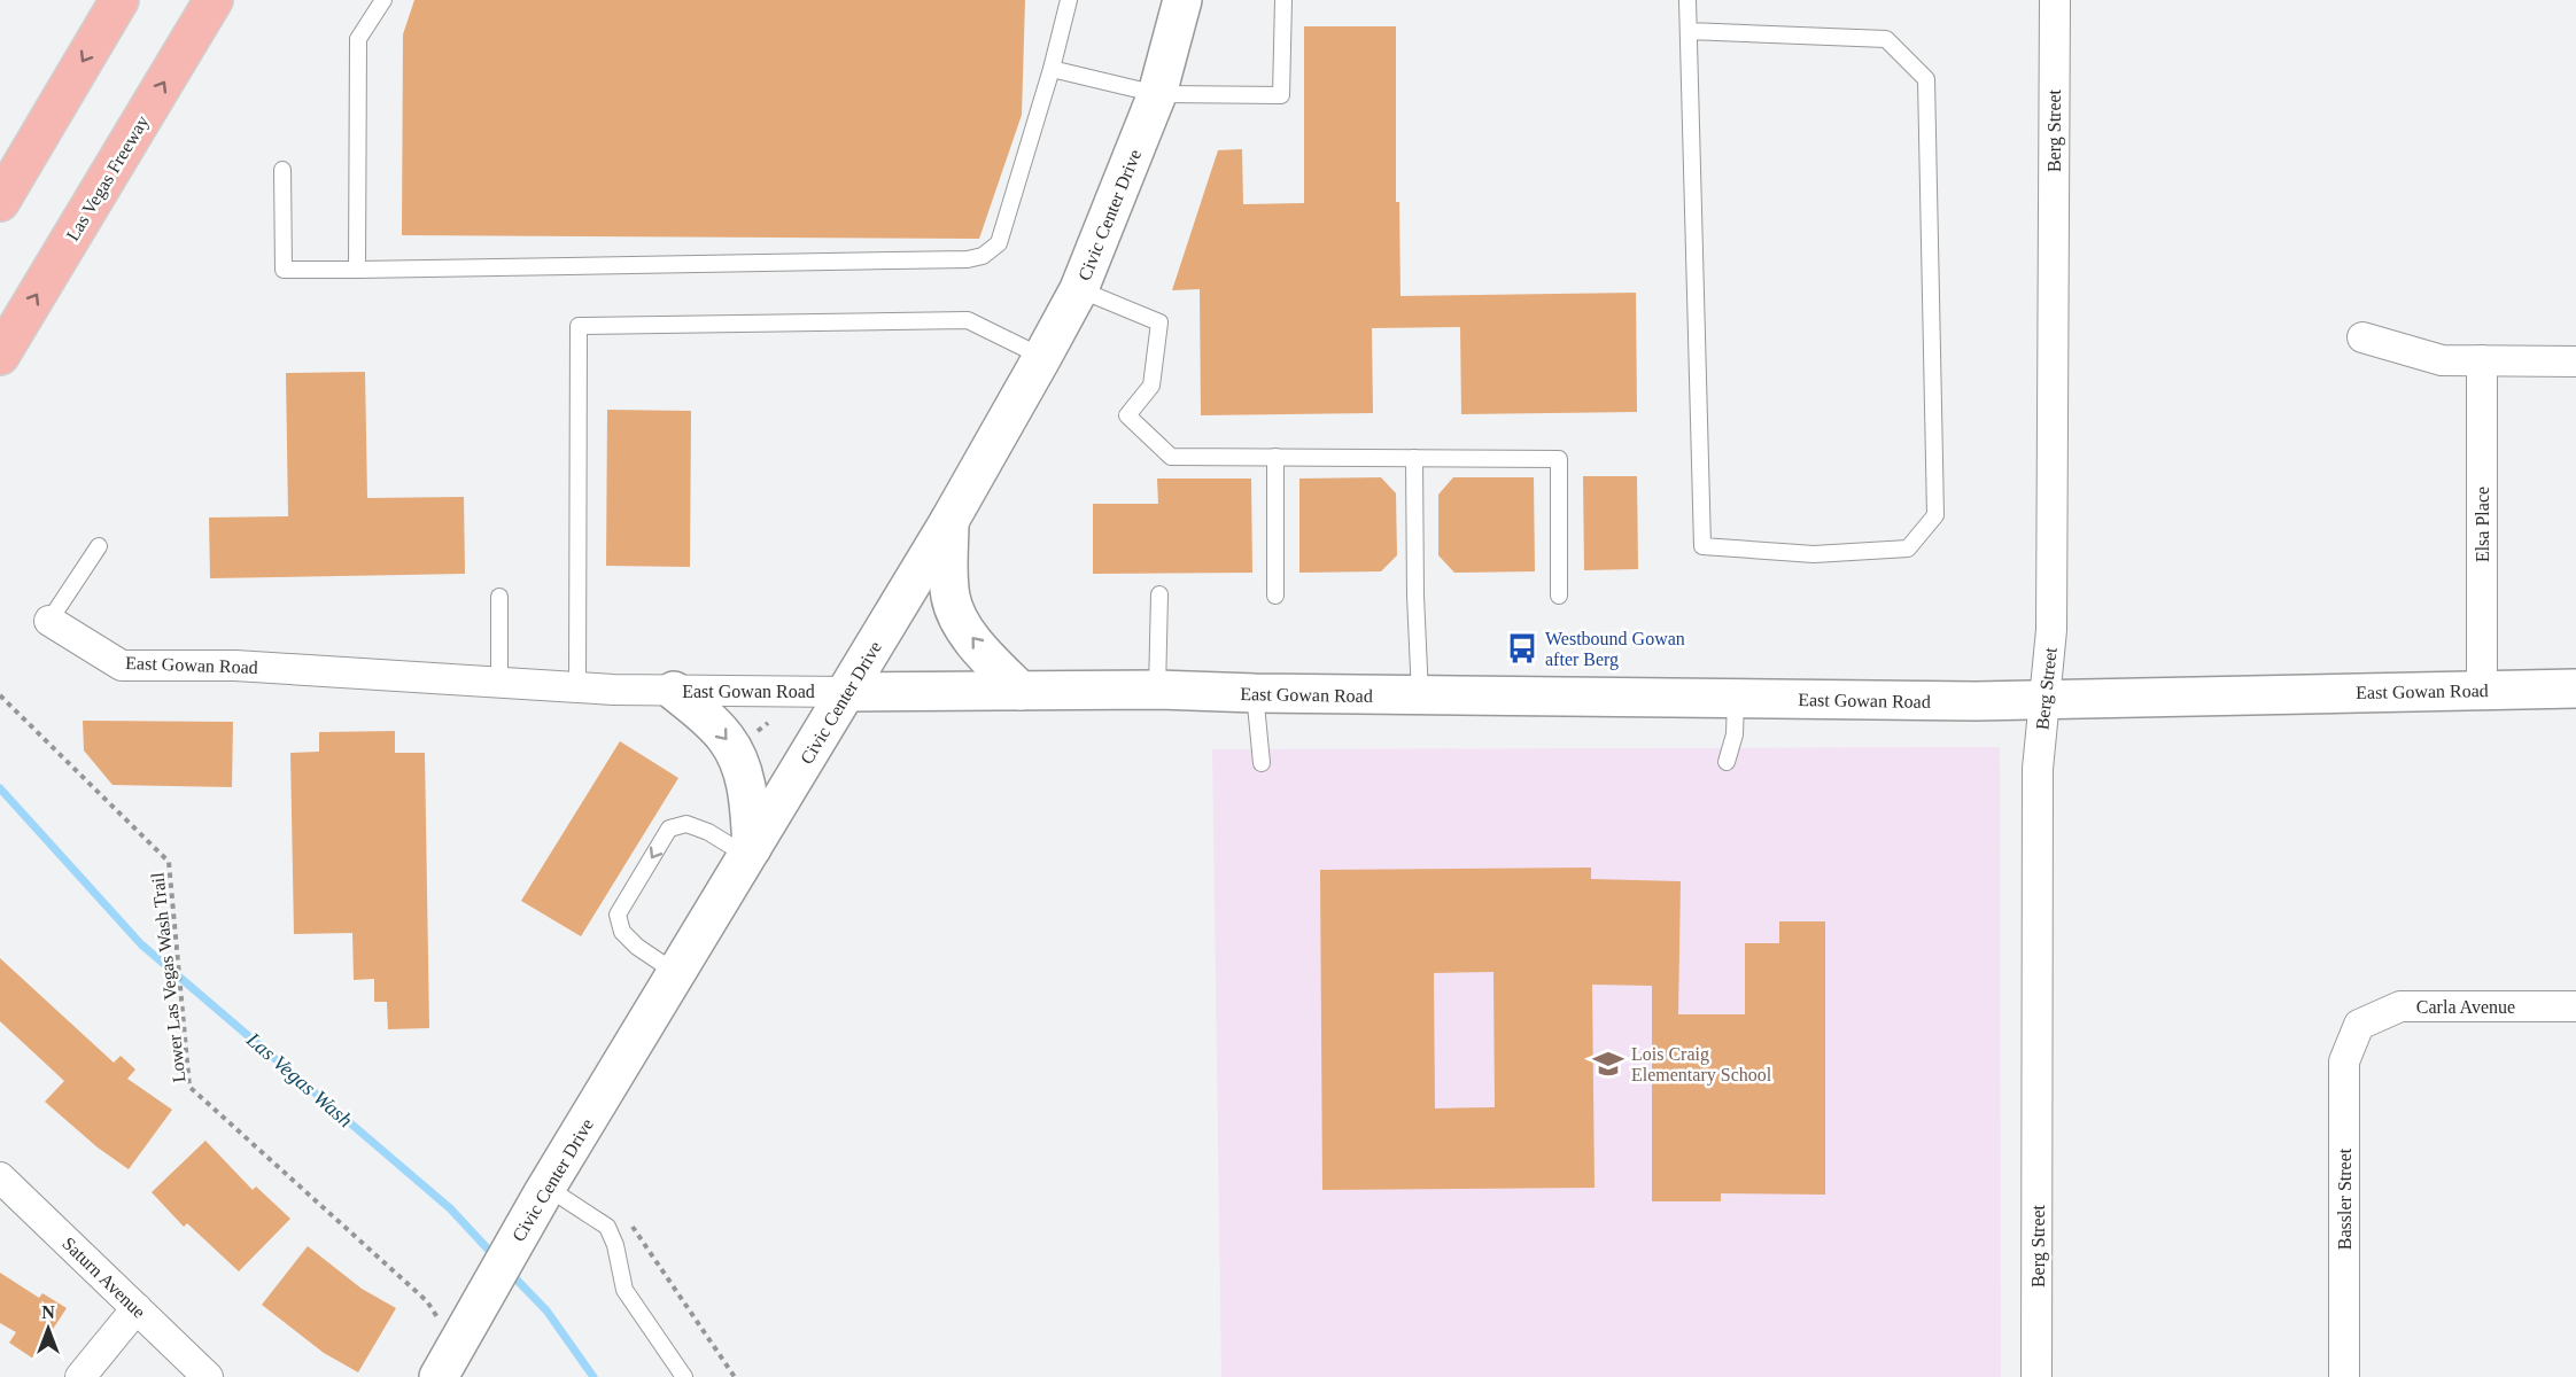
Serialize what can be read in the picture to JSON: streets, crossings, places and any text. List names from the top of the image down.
{
  "streets": {
    "highway": ["Las Vegas Freeway"],
    "street": [
      "Berg Street",
      "Civic Center Drive",
      "Elsa Place",
      "East Gowan Road",
      "Carla Avenue",
      "Bassler Street",
      "Saturn Avenue"
    ],
    "path": ["Lower Las Vegas Wash Trail"]
  },
  "crossings": [
    ["Berg Street", "East Gowan Road"],
    ["Civic Center Drive", "East Gowan Road"],
    ["Civic Center Drive", "Lower Las Vegas Wash Trail"],
    ["Elsa Place", "East Gowan Road"],
    ["Carla Avenue", "Bassler Street"]
  ],
  "water": ["Las Vegas Wash"],
  "places": {
    "bus stop": ["Westbound Gowan after Berg"],
    "school or university": ["Lois Craig Elementary School"]
  },
  "north": "top"
}
